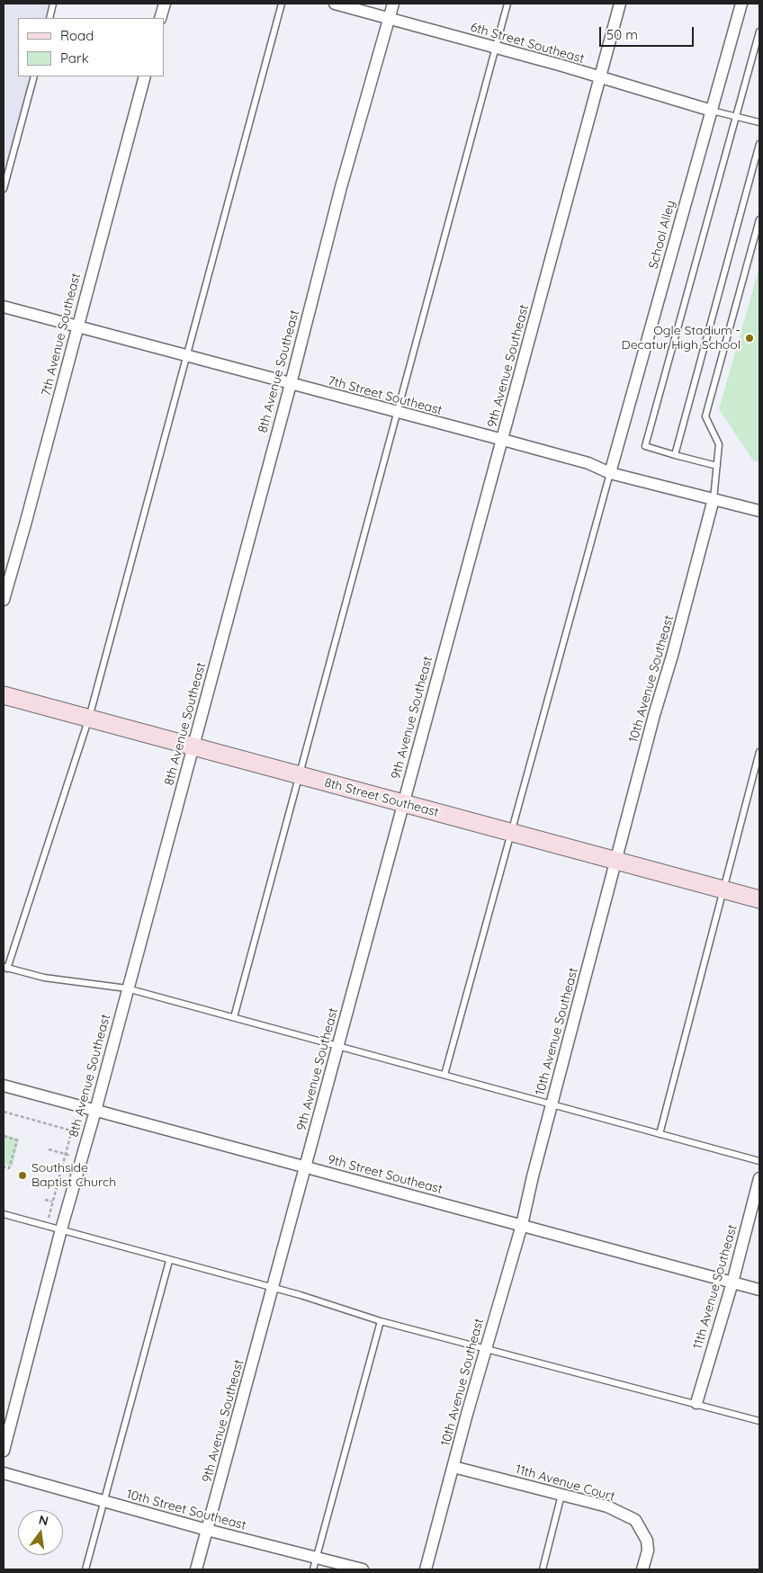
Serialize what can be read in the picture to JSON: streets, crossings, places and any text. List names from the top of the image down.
{
  "streets": {
    "street": [
      "6th Street Southeast",
      "School Alley",
      "7th Avenue Southeast",
      "9th Avenue Southeast",
      "8th Avenue Southeast",
      "7th Street Southeast",
      "10th Avenue Southeast",
      "8th Street Southeast",
      "9th Street Southeast",
      "11th Avenue Southeast",
      "11th Avenue Court",
      "10th Street Southeast"
    ]
  },
  "crossings": [
    ["6th Street Southeast", "School Alley"],
    ["6th Street Southeast", "9th Avenue Southeast"],
    ["6th Street Southeast", "8th Avenue Southeast"],
    ["School Alley", "7th Street Southeast"],
    ["7th Avenue Southeast", "7th Street Southeast"],
    ["9th Avenue Southeast", "7th Street Southeast"],
    ["9th Avenue Southeast", "8th Street Southeast"],
    ["9th Avenue Southeast", "9th Street Southeast"],
    ["9th Avenue Southeast", "10th Street Southeast"],
    ["8th Avenue Southeast", "7th Street Southeast"],
    ["8th Avenue Southeast", "8th Street Southeast"],
    ["8th Avenue Southeast", "9th Street Southeast"],
    ["7th Street Southeast", "10th Avenue Southeast"],
    ["10th Avenue Southeast", "8th Street Southeast"],
    ["10th Avenue Southeast", "9th Street Southeast"],
    ["10th Avenue Southeast", "11th Avenue Court"],
    ["9th Street Southeast", "11th Avenue Southeast"]
  ],
  "places": ["Ogle Stadium - Decatur High School", "Southside Baptist Church"],
  "legend": ["Road", "Park"],
  "scale_bar": "50 m",
  "north": "top"
}
